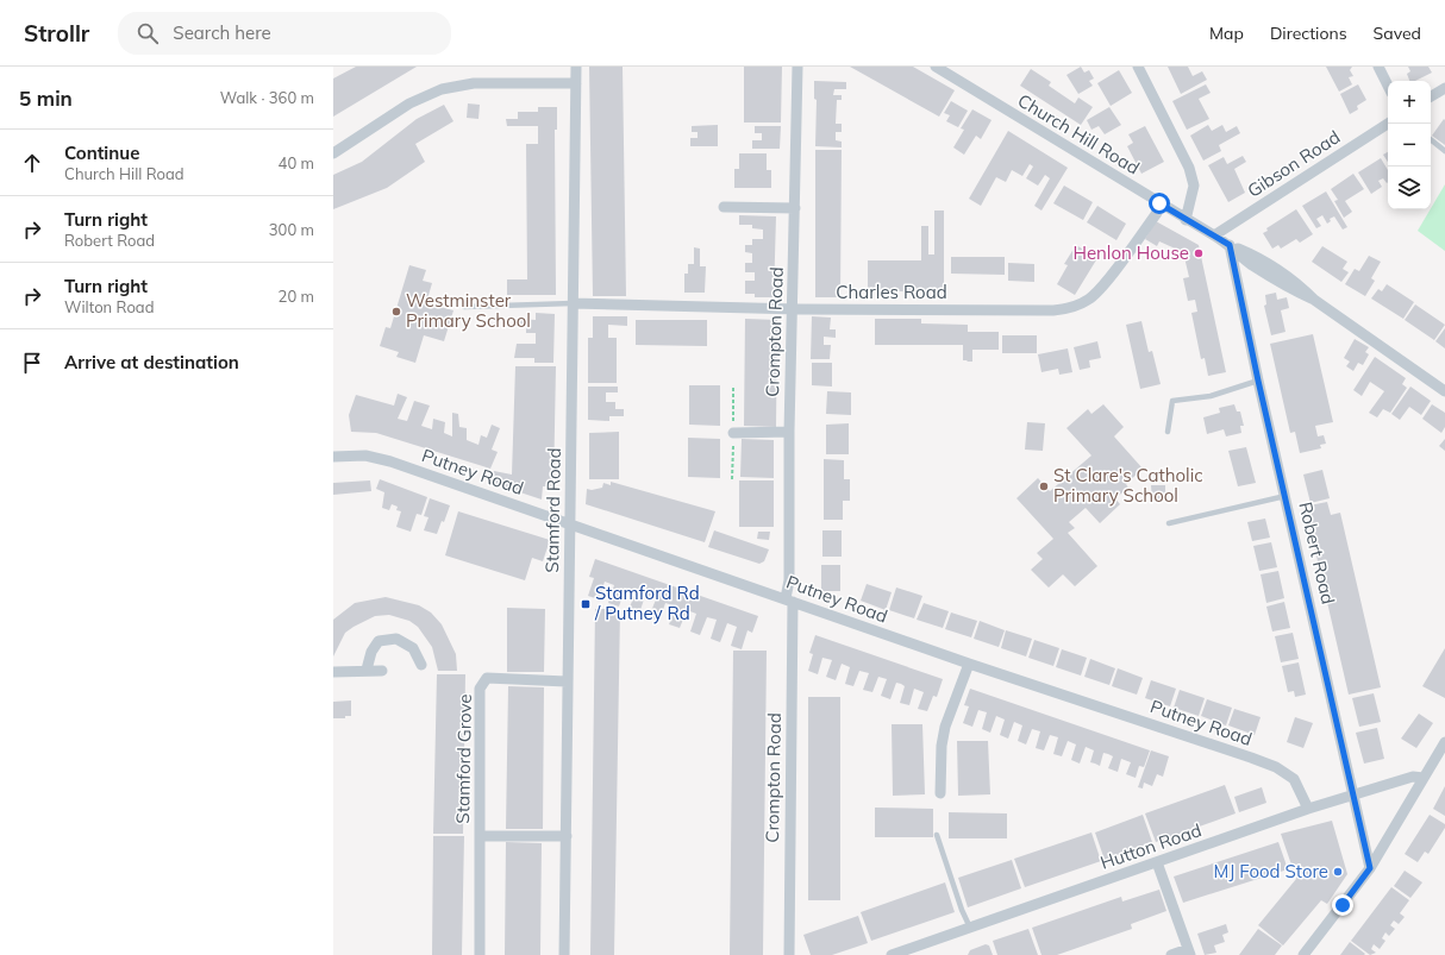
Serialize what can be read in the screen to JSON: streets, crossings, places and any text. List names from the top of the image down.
{
  "streets": {
    "street": [
      "Church Hill Road",
      "Gibson Road",
      "Charles Road",
      "Crompton Road",
      "Putney Road",
      "Stamford Road",
      "Robert Road",
      "Stamford Grove",
      "Hutton Road"
    ]
  },
  "crossings": [
    ["Church Hill Road", "Gibson Road"],
    ["Church Hill Road", "Charles Road"],
    ["Church Hill Road", "Robert Road"],
    ["Charles Road", "Crompton Road"],
    ["Charles Road", "Stamford Road"],
    ["Crompton Road", "Putney Road"],
    ["Putney Road", "Stamford Road"],
    ["Putney Road", "Hutton Road"],
    ["Stamford Road", "Stamford Grove"],
    ["Robert Road", "Hutton Road"]
  ],
  "places": {
    "other": [
      "Henlon House",
      "Westminster Primary School",
      "St Clare's Catholic Primary School",
      "MJ Food Store"
    ],
    "transit": ["Stamford Rd / Putney Rd"]
  },
  "page": {
    "header": "Strollr",
    "search": "Search here",
    "nav": ["Map", "Directions", "Saved"],
    "heading": ["5 min", "Walk · 360 m"],
    "map_buttons": ["+", "−"],
    "list": [
      ["Continue", "Church Hill Road", "40 m"],
      ["Turn right", "Robert Road", "300 m"],
      ["Turn right", "Wilton Road", "20 m"],
      "Arrive at destination"
    ]
  }
}
